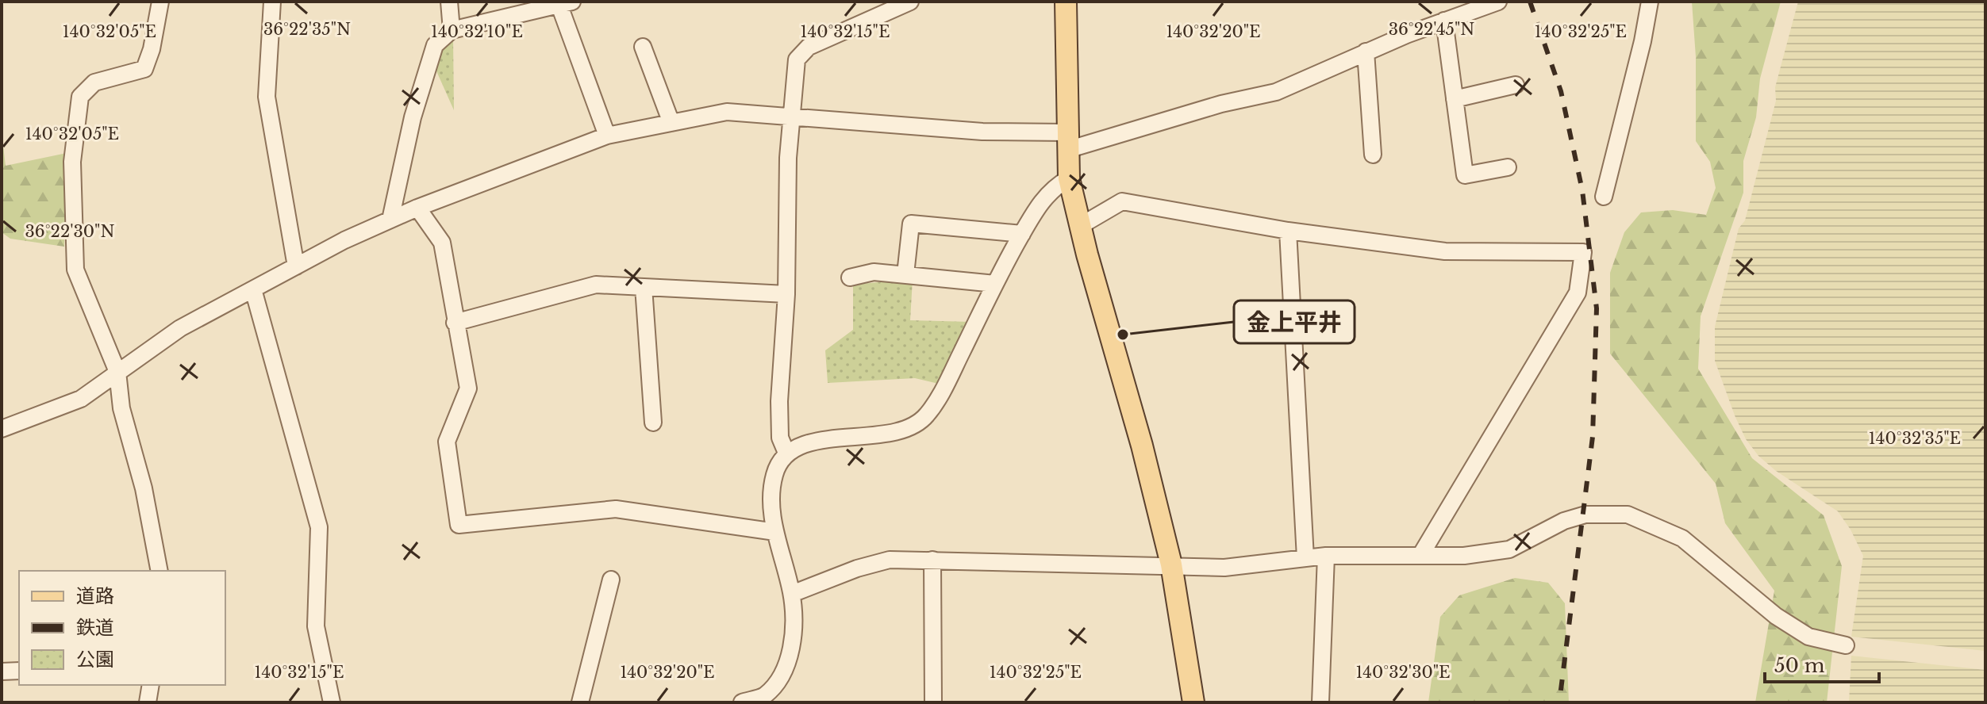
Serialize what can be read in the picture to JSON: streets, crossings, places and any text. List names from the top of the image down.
{
  "places": ["金上平井"],
  "legend": ["道路", "鉄道", "公園"],
  "scale_bar": "50 m",
  "coordinates": [
    "36°22'35\"N",
    "36°22'45\"N",
    "140°32'05\"E",
    "140°32'15\"E",
    "140°32'10\"E",
    "140°32'20\"E",
    "140°32'25\"E",
    "36°22'30\"N",
    "140°32'35\"E",
    "140°32'30\"E"
  ]
}
